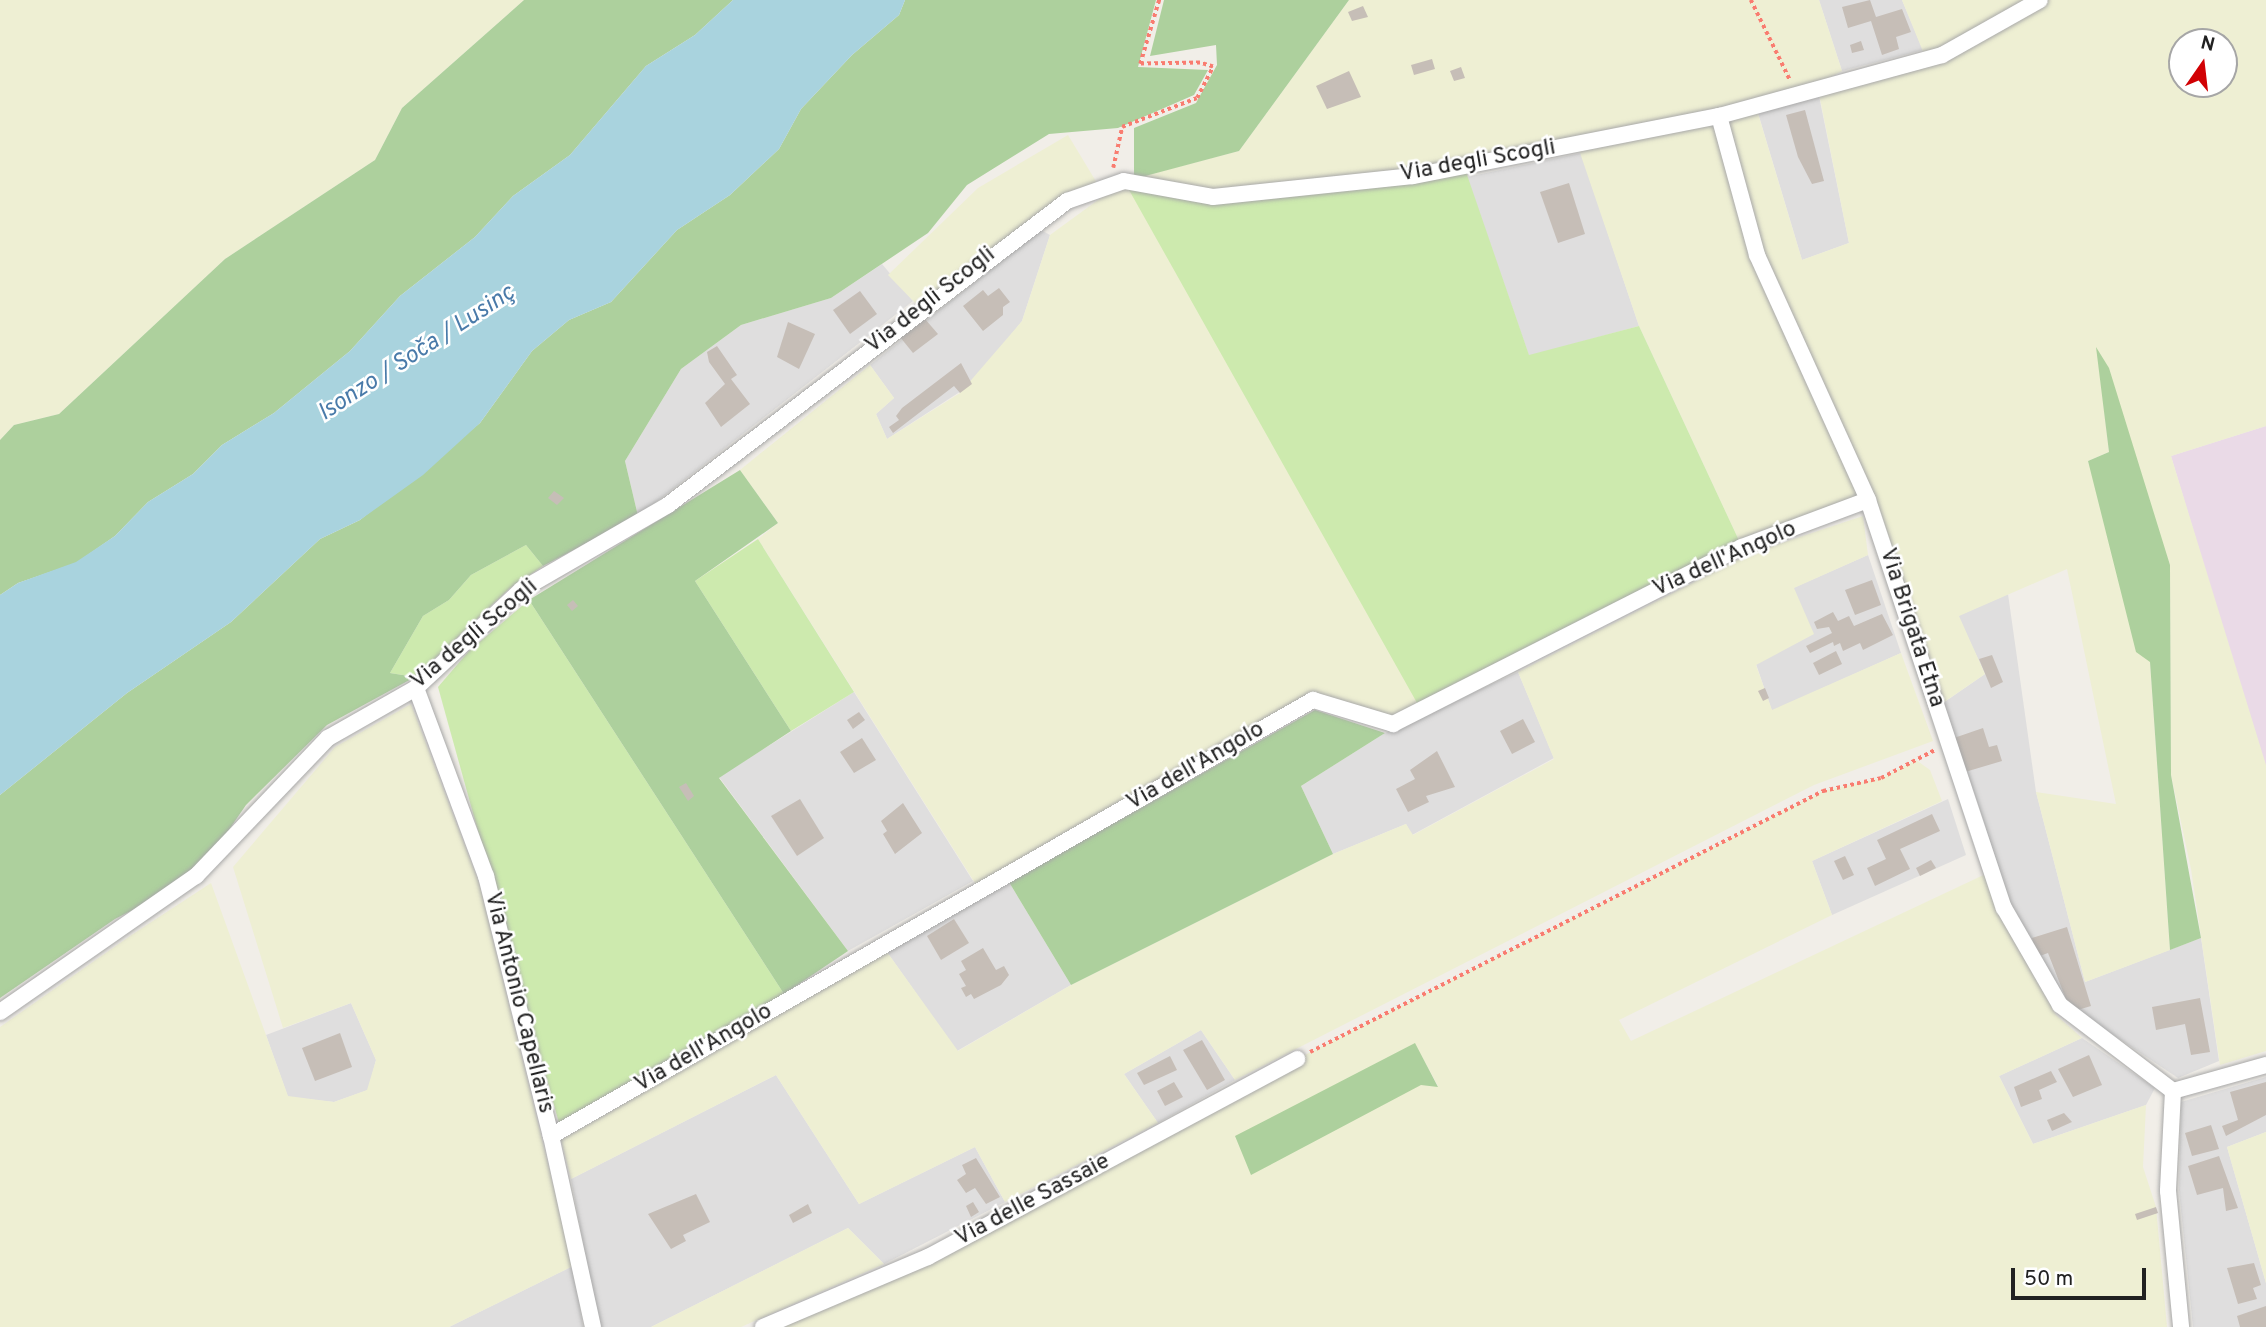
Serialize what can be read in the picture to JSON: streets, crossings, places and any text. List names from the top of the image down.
{
  "streets": {
    "street": [
      "Via degli Scogli",
      "Via dell'Angolo",
      "Via Brigata Etna",
      "Via Antonio Capellaris",
      "Via delle Sassaie"
    ]
  },
  "crossings": [
    ["Via degli Scogli", "Via Brigata Etna"],
    ["Via degli Scogli", "Via Antonio Capellaris"],
    ["Via dell'Angolo", "Via Brigata Etna"],
    ["Via dell'Angolo", "Via Antonio Capellaris"]
  ],
  "water": ["Isonzo / Soča / Lusinç"],
  "scale_bar": "50 m",
  "north": "top"
}
